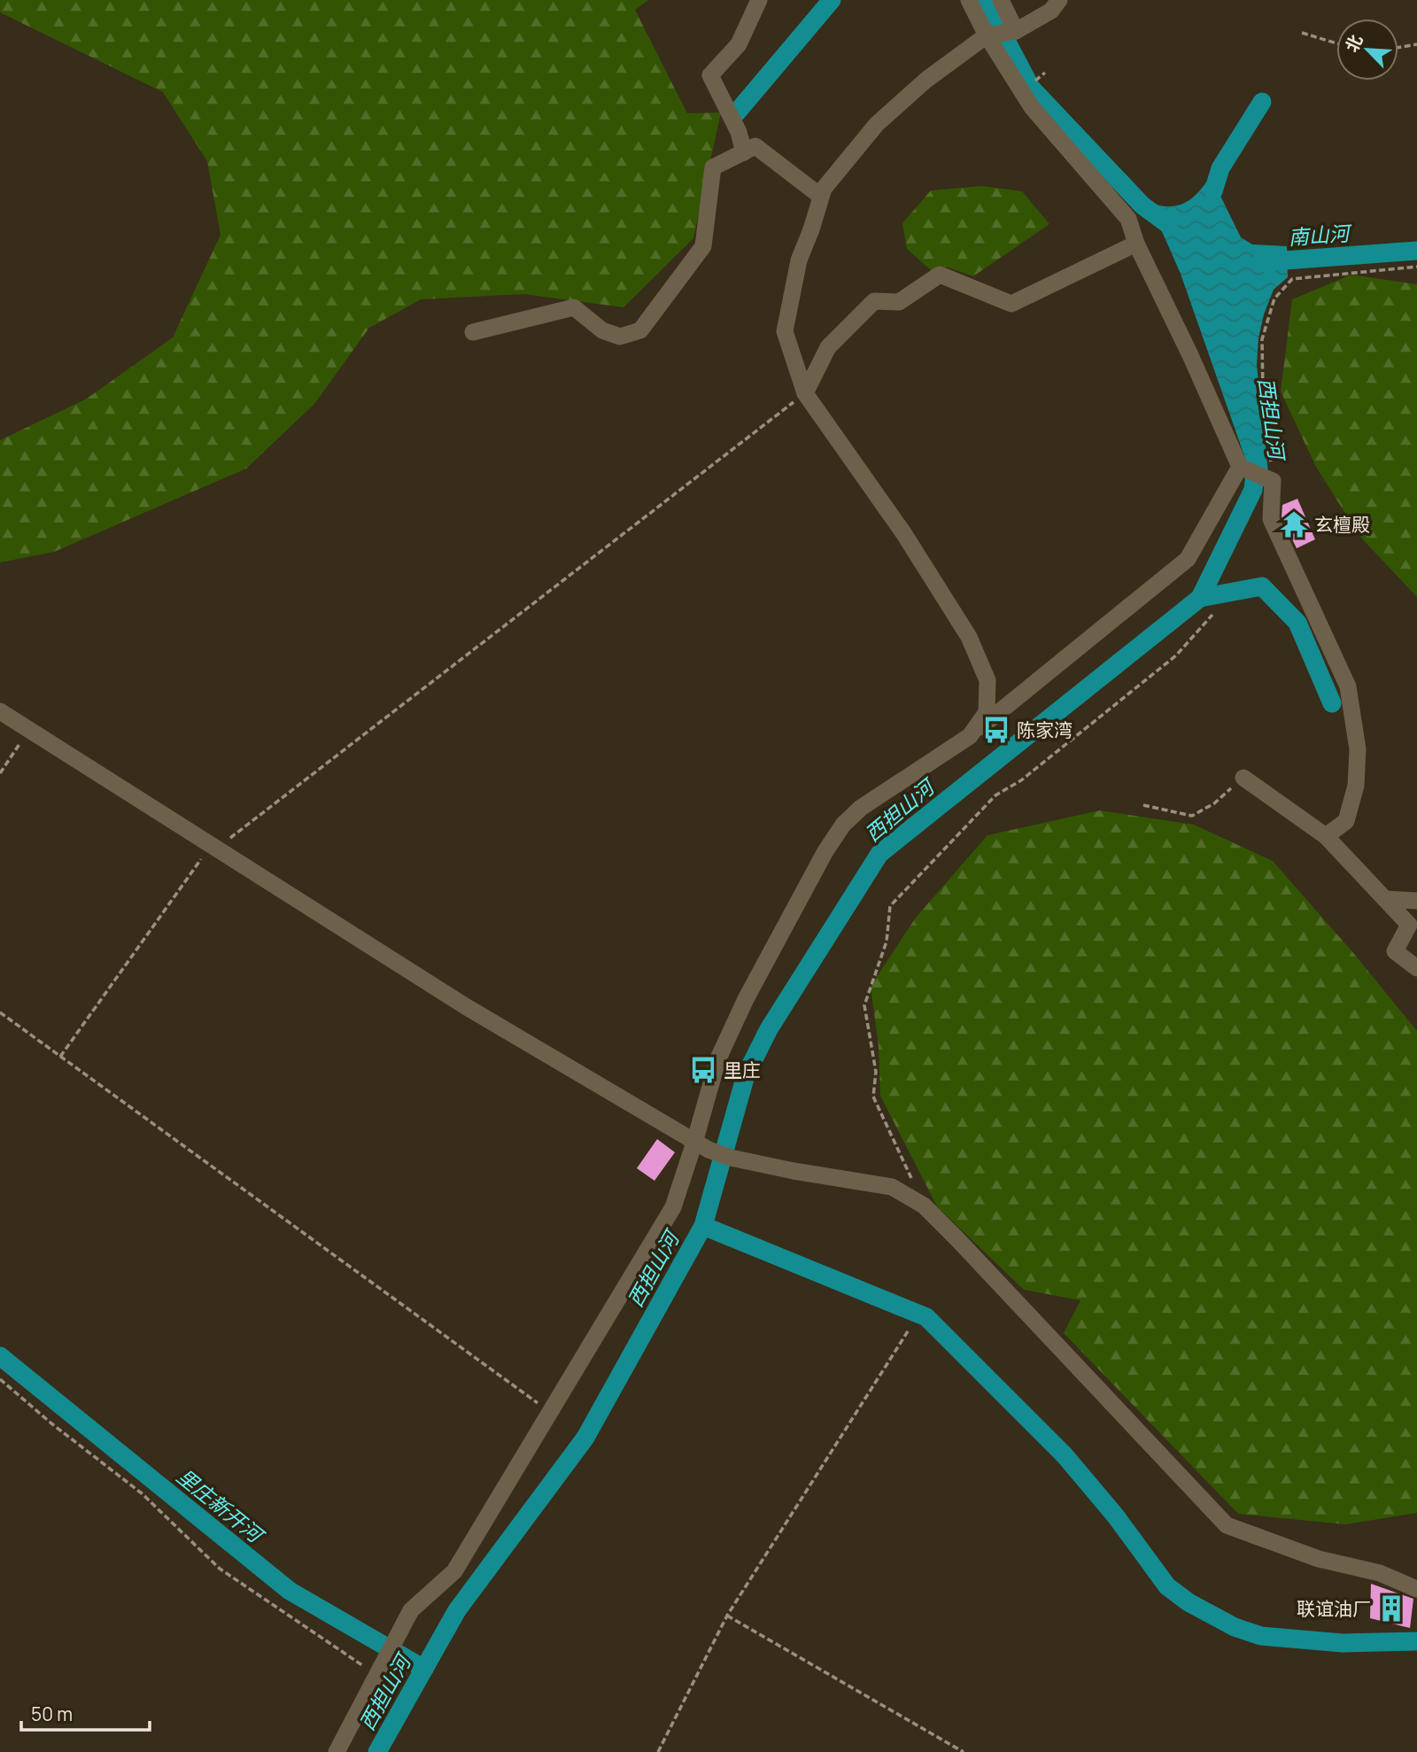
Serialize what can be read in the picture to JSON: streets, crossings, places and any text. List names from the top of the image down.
{
  "water": ["南山河", "西担山河", "里庄新开河"],
  "places": {
    "temple": ["玄檀殿"],
    "bus stop": ["陈家湾", "里庄"],
    "building": ["联谊油厂"]
  },
  "scale_bar": "50 m",
  "north": "top left"
}
